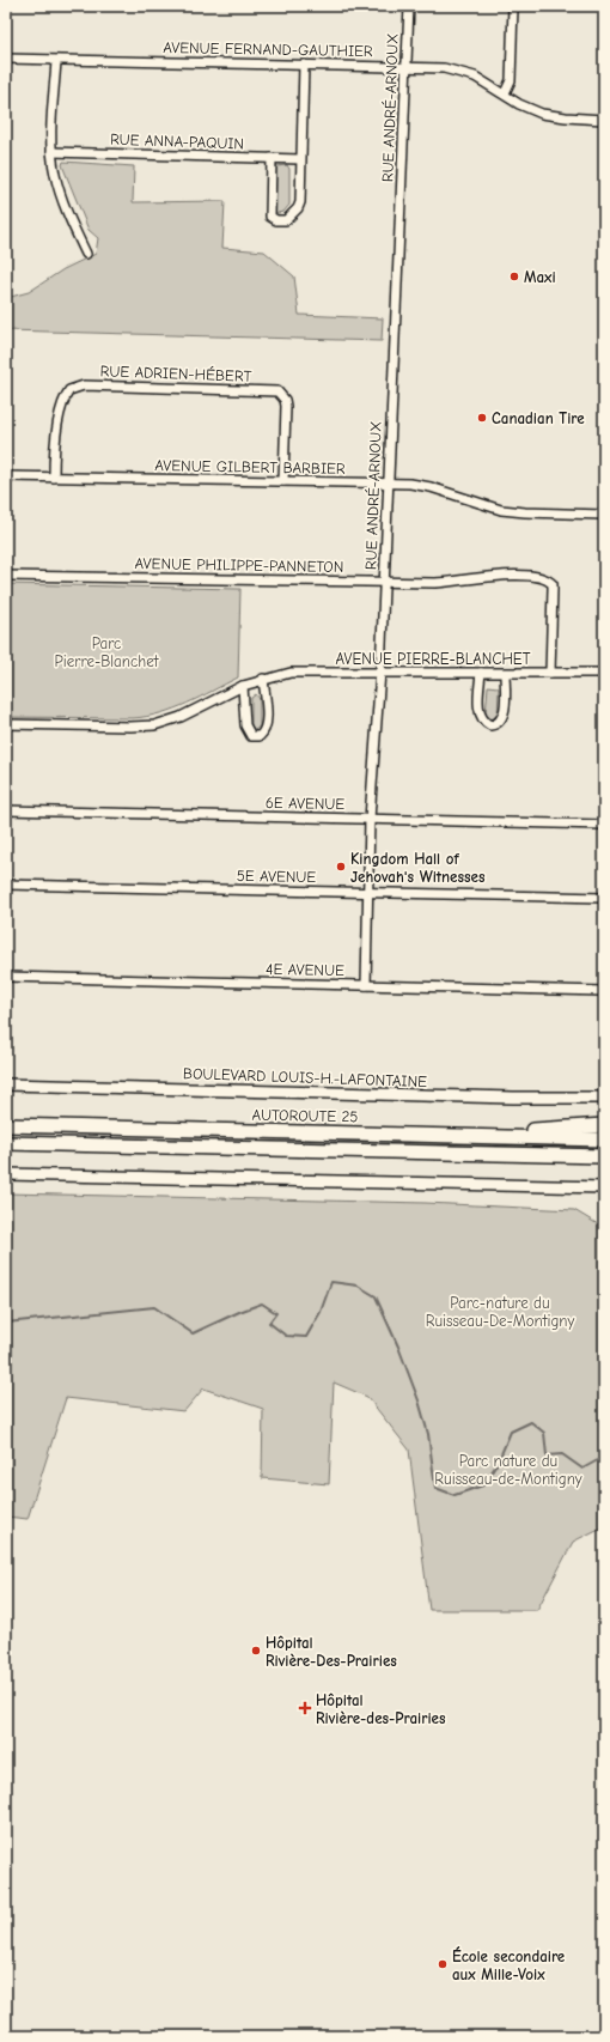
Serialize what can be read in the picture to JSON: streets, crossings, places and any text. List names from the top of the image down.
{
  "streets": {
    "highway": ["AUTOROUTE 25"],
    "main road": ["BOULEVARD LOUIS-H.-LAFONTAINE"],
    "street": [
      "AVENUE FERNAND-GAUTHIER",
      "RUE ANDRÉ-ARNOUX",
      "RUE ANNA-PAQUIN",
      "RUE ADRIEN-HÉBERT",
      "AVENUE GILBERT BARBIER",
      "AVENUE PHILIPPE-PANNETON",
      "AVENUE PIERRE-BLANCHET",
      "6E AVENUE",
      "5E AVENUE",
      "4E AVENUE"
    ]
  },
  "crossings": [
    ["AVENUE FERNAND-GAUTHIER", "RUE ANDRÉ-ARNOUX"],
    ["RUE ANDRÉ-ARNOUX", "AVENUE GILBERT BARBIER"],
    ["RUE ANDRÉ-ARNOUX", "AVENUE PHILIPPE-PANNETON"],
    ["RUE ANDRÉ-ARNOUX", "AVENUE PIERRE-BLANCHET"],
    ["RUE ANDRÉ-ARNOUX", "6E AVENUE"],
    ["RUE ANDRÉ-ARNOUX", "5E AVENUE"],
    ["RUE ANDRÉ-ARNOUX", "4E AVENUE"],
    ["RUE ADRIEN-HÉBERT", "AVENUE GILBERT BARBIER"],
    ["AVENUE PHILIPPE-PANNETON", "AVENUE PIERRE-BLANCHET"]
  ],
  "parks": ["Parc Pierre-Blanchet", "Parc-nature du Ruisseau-De-Montigny", "Parc nature du Ruisseau-de-Montigny"],
  "places": {
    "other": [
      "Maxi",
      "Canadian Tire",
      "Kingdom Hall of Jehovah's Witnesses",
      "Hôpital Rivière-Des-Prairies",
      "École secondaire aux Mille-Voix"
    ],
    "health": ["Hôpital Rivière-des-Prairies"]
  }
}
